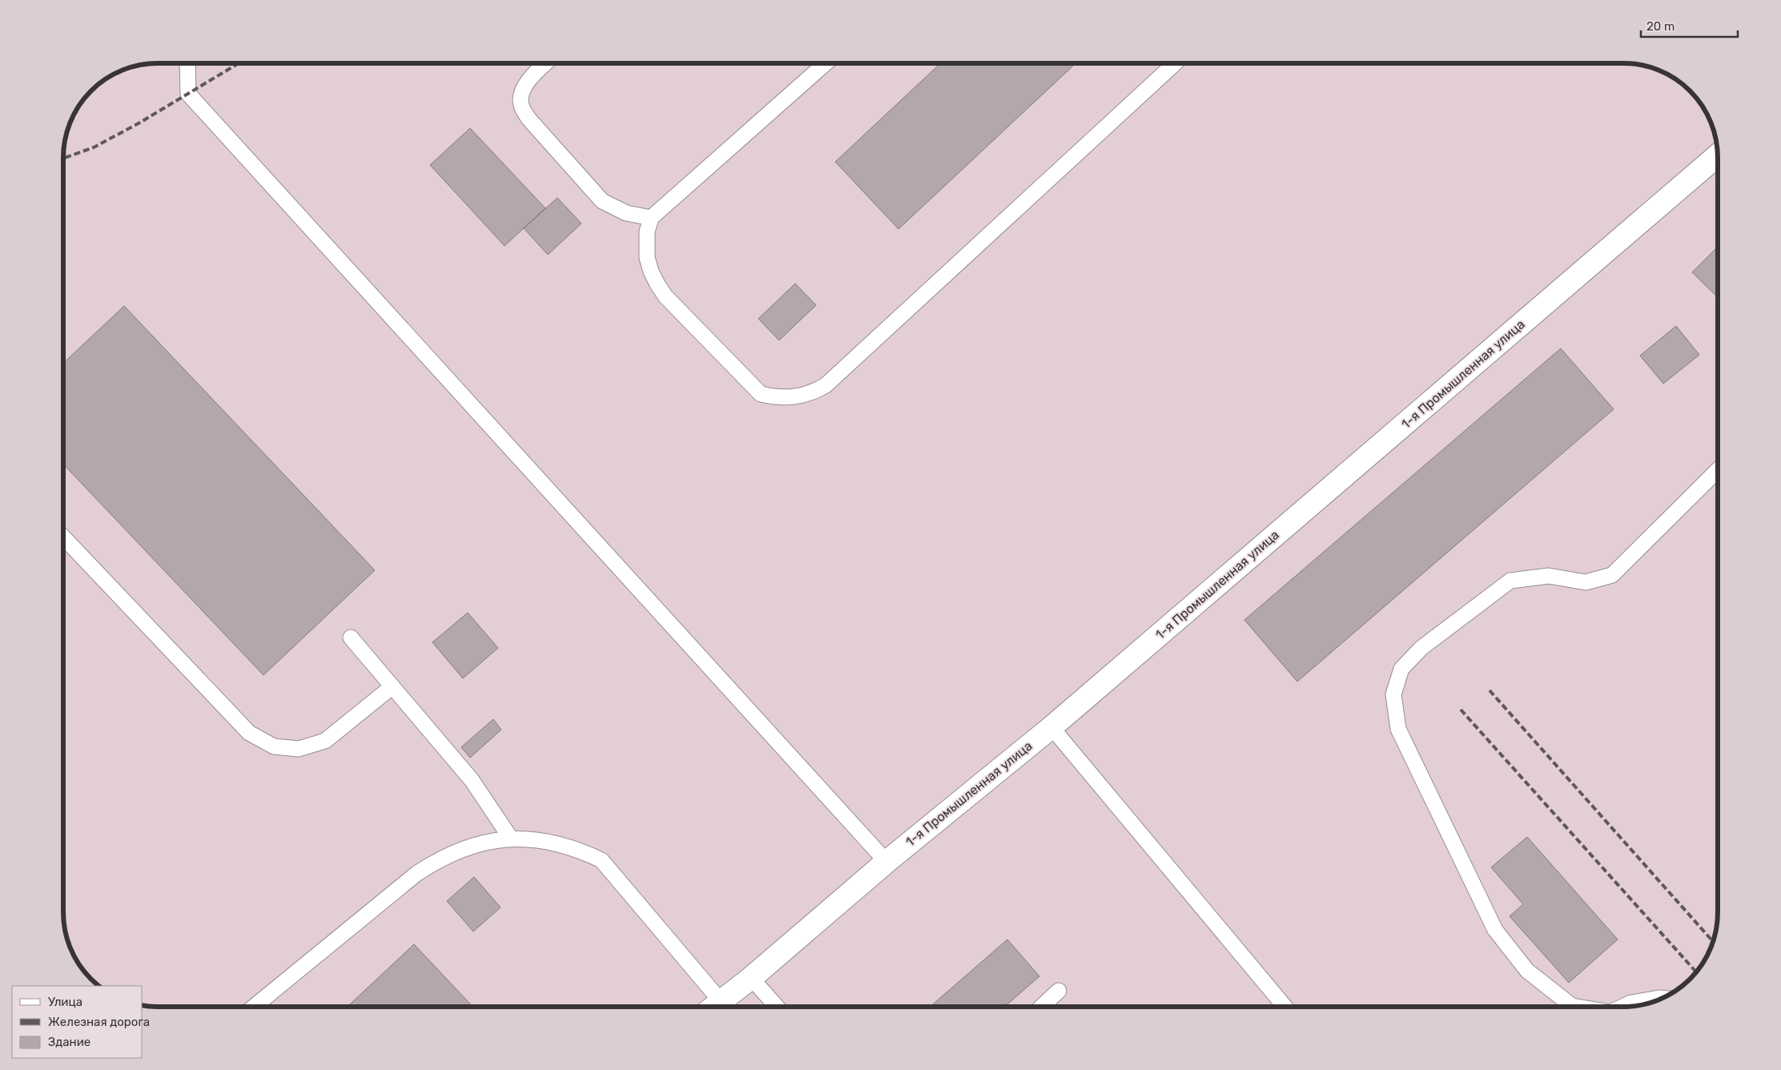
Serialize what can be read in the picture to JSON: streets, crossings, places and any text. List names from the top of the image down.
{
  "streets": {
    "main road": ["1-я Промышленная улица"]
  },
  "legend": ["Улица", "Железная дорога", "Здание"],
  "scale_bar": "20 m"
}
